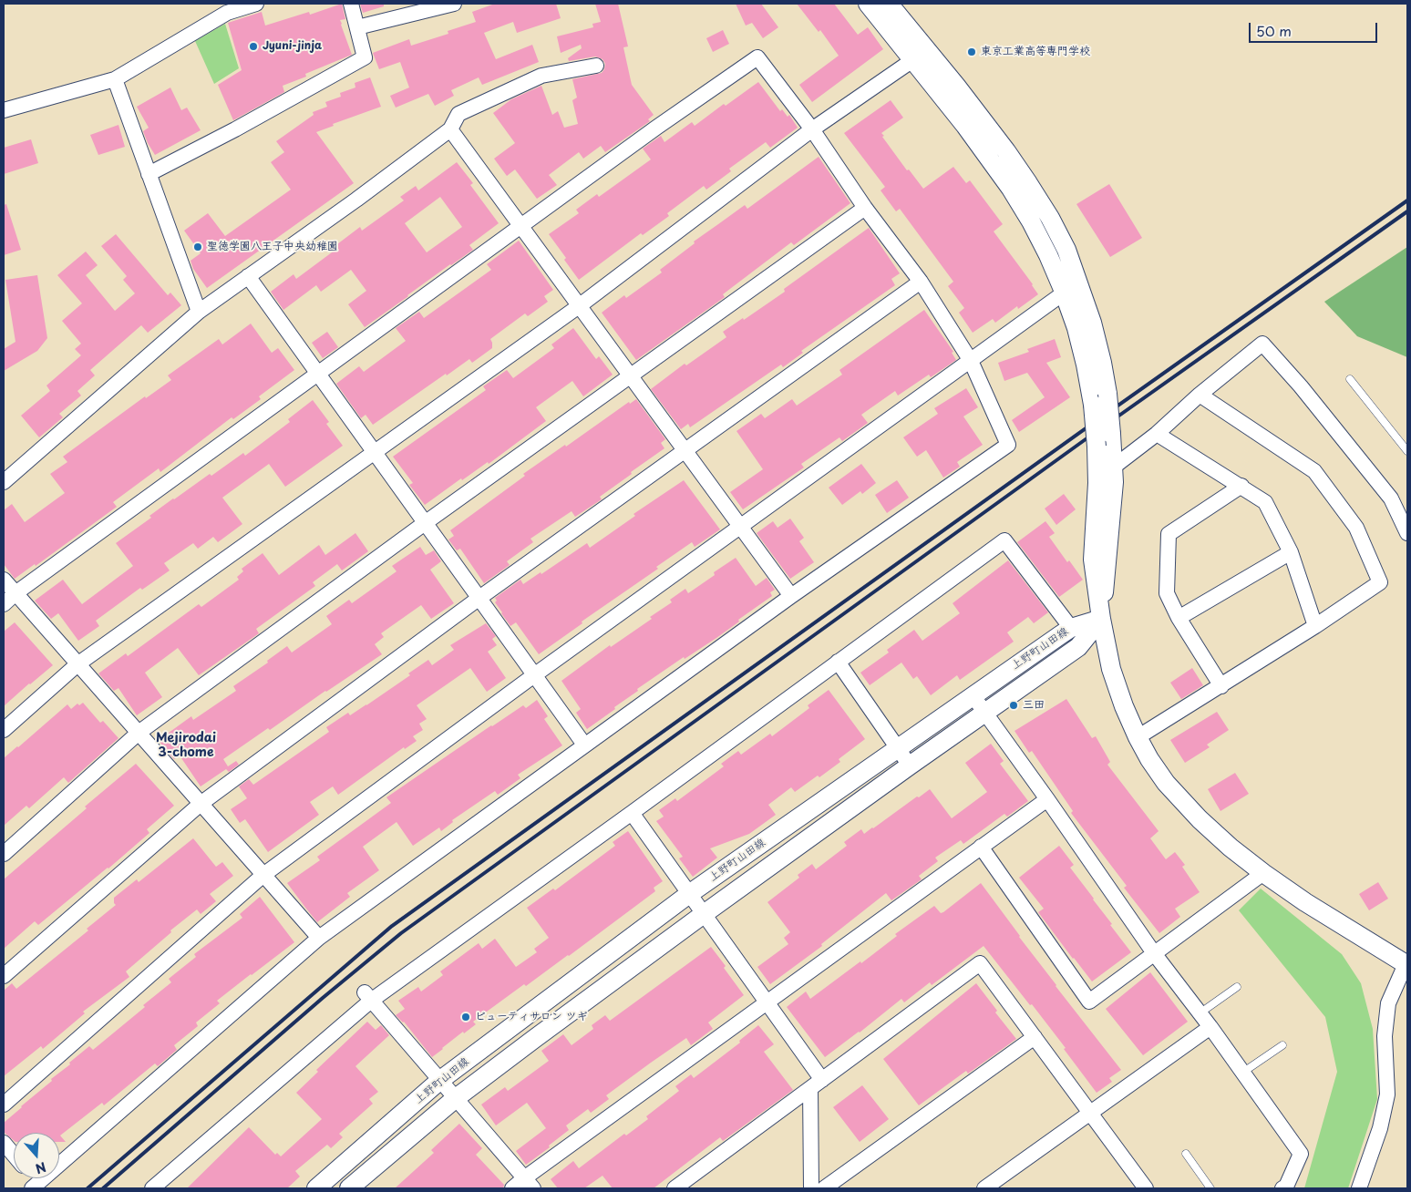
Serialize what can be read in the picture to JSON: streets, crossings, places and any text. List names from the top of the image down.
{
  "streets": {
    "street": ["上野町山田線"]
  },
  "districts": ["Mejirodai 3-chome"],
  "places": [
    "Jyuni-jinja",
    "東京工業高等専門学校",
    "聖徳学園八王子中央幼稚園",
    "三田",
    "ビューティサロン ツギ"
  ],
  "scale_bar": "50 m",
  "north": "bottom"
}
